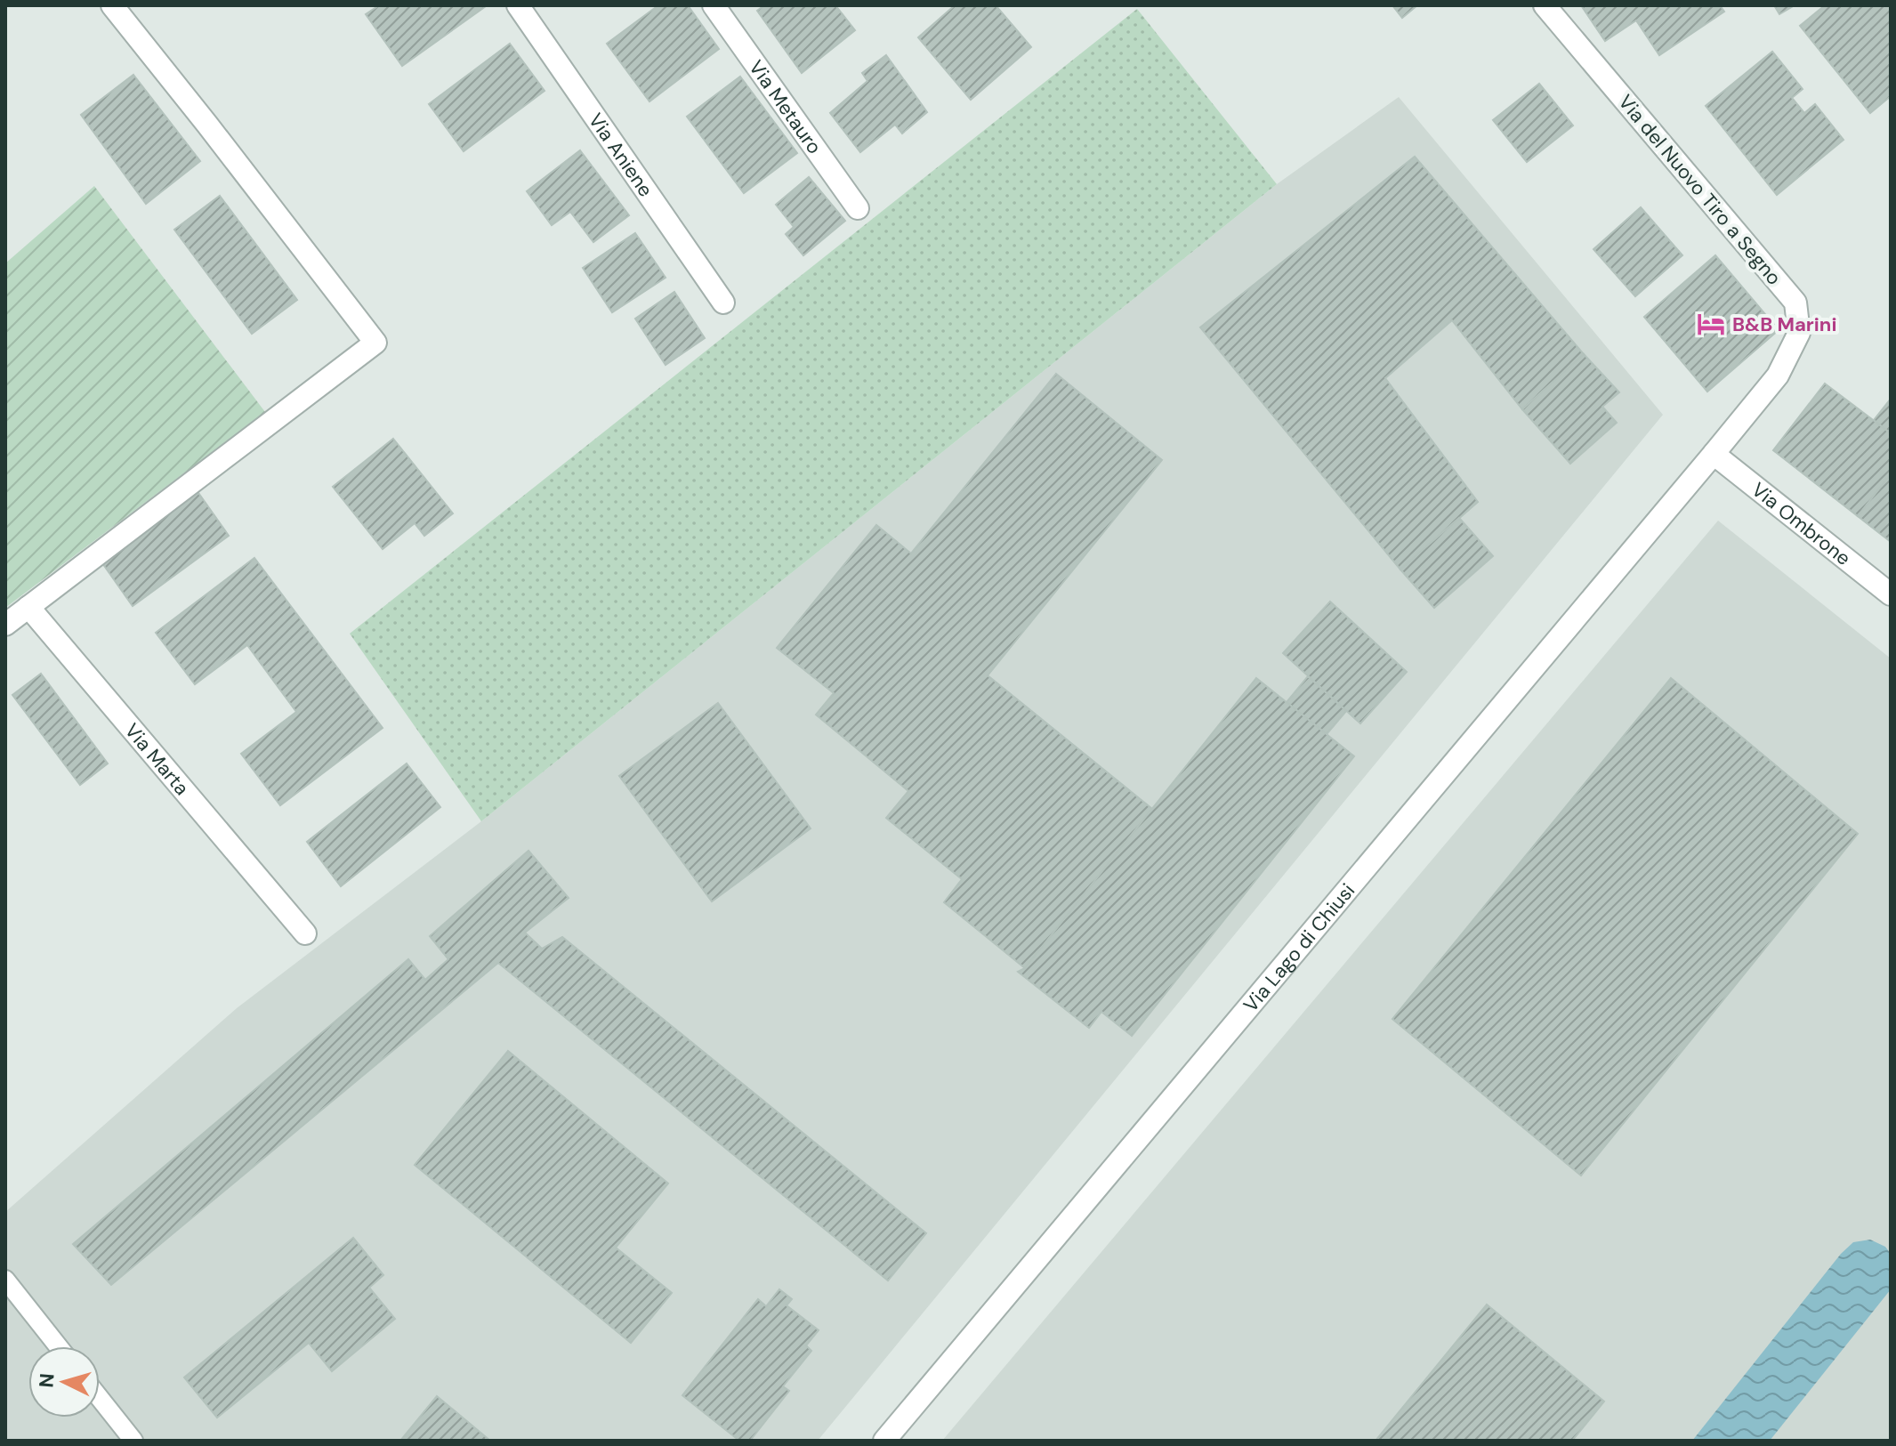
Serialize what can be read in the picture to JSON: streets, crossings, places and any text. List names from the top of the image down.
{
  "streets": {
    "street": [
      "Via Metauro",
      "Via Aniene",
      "Via del Nuovo Tiro a Segno",
      "Via Ombrone",
      "Via Marta",
      "Via Lago di Chiusi"
    ]
  },
  "crossings": [
    ["Via del Nuovo Tiro a Segno", "Via Ombrone"],
    ["Via del Nuovo Tiro a Segno", "Via Lago di Chiusi"],
    ["Via Ombrone", "Via Lago di Chiusi"]
  ],
  "places": {
    "hotel": ["B&B Marini"]
  },
  "north": "left"
}
